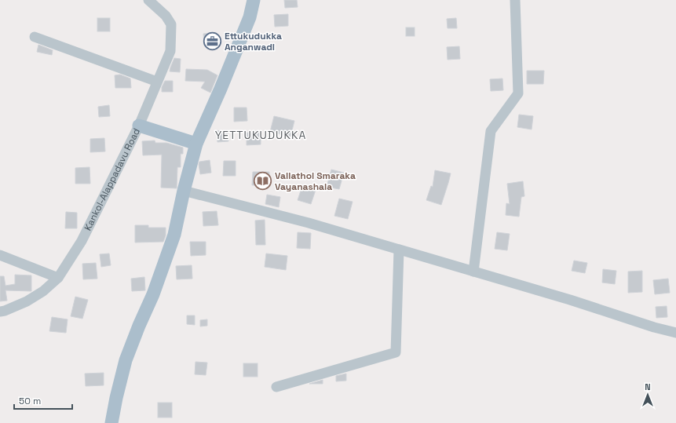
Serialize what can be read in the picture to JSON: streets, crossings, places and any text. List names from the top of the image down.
{
  "streets": {
    "main road": ["Kankol-Alappadavu Road"]
  },
  "districts": ["YETTUKUDUKKA"],
  "places": {
    "office": ["Ettukudukka Anganwadi"],
    "library": ["Vallathol Smaraka Vayanashala"]
  },
  "scale_bar": "50 m",
  "north": "top"
}
